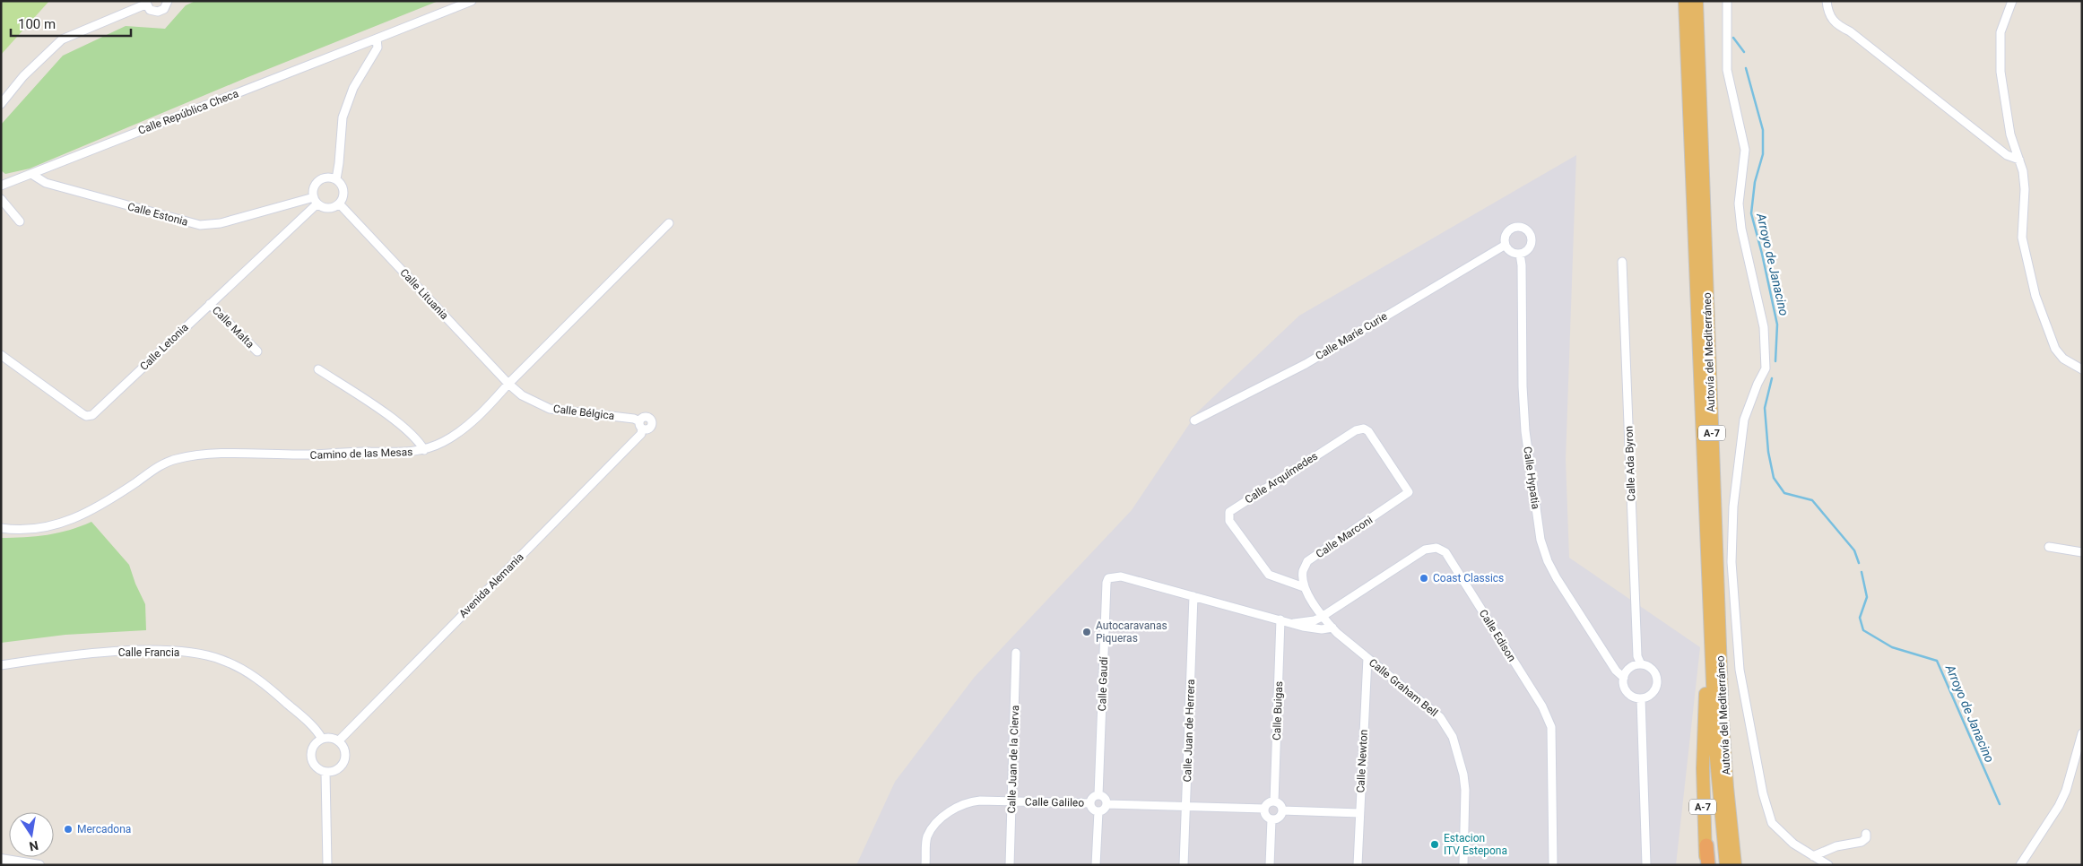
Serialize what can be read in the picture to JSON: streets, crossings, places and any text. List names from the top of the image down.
{
  "streets": {
    "highway": ["Autovía del Mediterráneo", "A-7"],
    "street": [
      "Calle República Checa",
      "Calle Estonia",
      "Calle Lituania",
      "Calle Malta",
      "Calle Marie Curie",
      "Calle Letonia",
      "Calle Bélgica",
      "Camino de las Mesas",
      "Calle Ada Byron",
      "Calle Arquímedes",
      "Calle Hypatia",
      "Calle Marconi",
      "Avenida Alemania",
      "Calle Edison",
      "Calle Francia",
      "Calle Gaudí",
      "Calle Graham Bell",
      "Calle Buigas",
      "Calle Juan de Herrera",
      "Calle Juan de la Cierva",
      "Calle Newton",
      "Calle Galileo"
    ]
  },
  "crossings": [
    ["Calle República Checa", "Calle Estonia"],
    ["Calle Estonia", "Calle Lituania"],
    ["Calle Estonia", "Calle Letonia"],
    ["Calle Lituania", "Calle Letonia"],
    ["Calle Lituania", "Calle Bélgica"],
    ["Calle Lituania", "Camino de las Mesas"],
    ["Calle Malta", "Calle Letonia"],
    ["Calle Marie Curie", "Calle Hypatia"],
    ["Calle Bélgica", "Camino de las Mesas"],
    ["Calle Bélgica", "Avenida Alemania"],
    ["Calle Ada Byron", "Calle Hypatia"],
    ["Calle Arquímedes", "Calle Marconi"],
    ["Avenida Alemania", "Calle Francia"],
    ["Calle Edison", "Calle Graham Bell"],
    ["Calle Gaudí", "Calle Juan de Herrera"],
    ["Calle Gaudí", "Calle Galileo"],
    ["Calle Graham Bell", "Calle Newton"],
    ["Calle Juan de la Cierva", "Calle Galileo"]
  ],
  "water": ["Arroyo de Janacino"],
  "places": [
    "Coast Classics",
    "Autocaravanas Piqueras",
    "Mercadona",
    "Estacion ITV Estepona"
  ],
  "scale_bar": "100 m",
  "north": "bottom"
}
